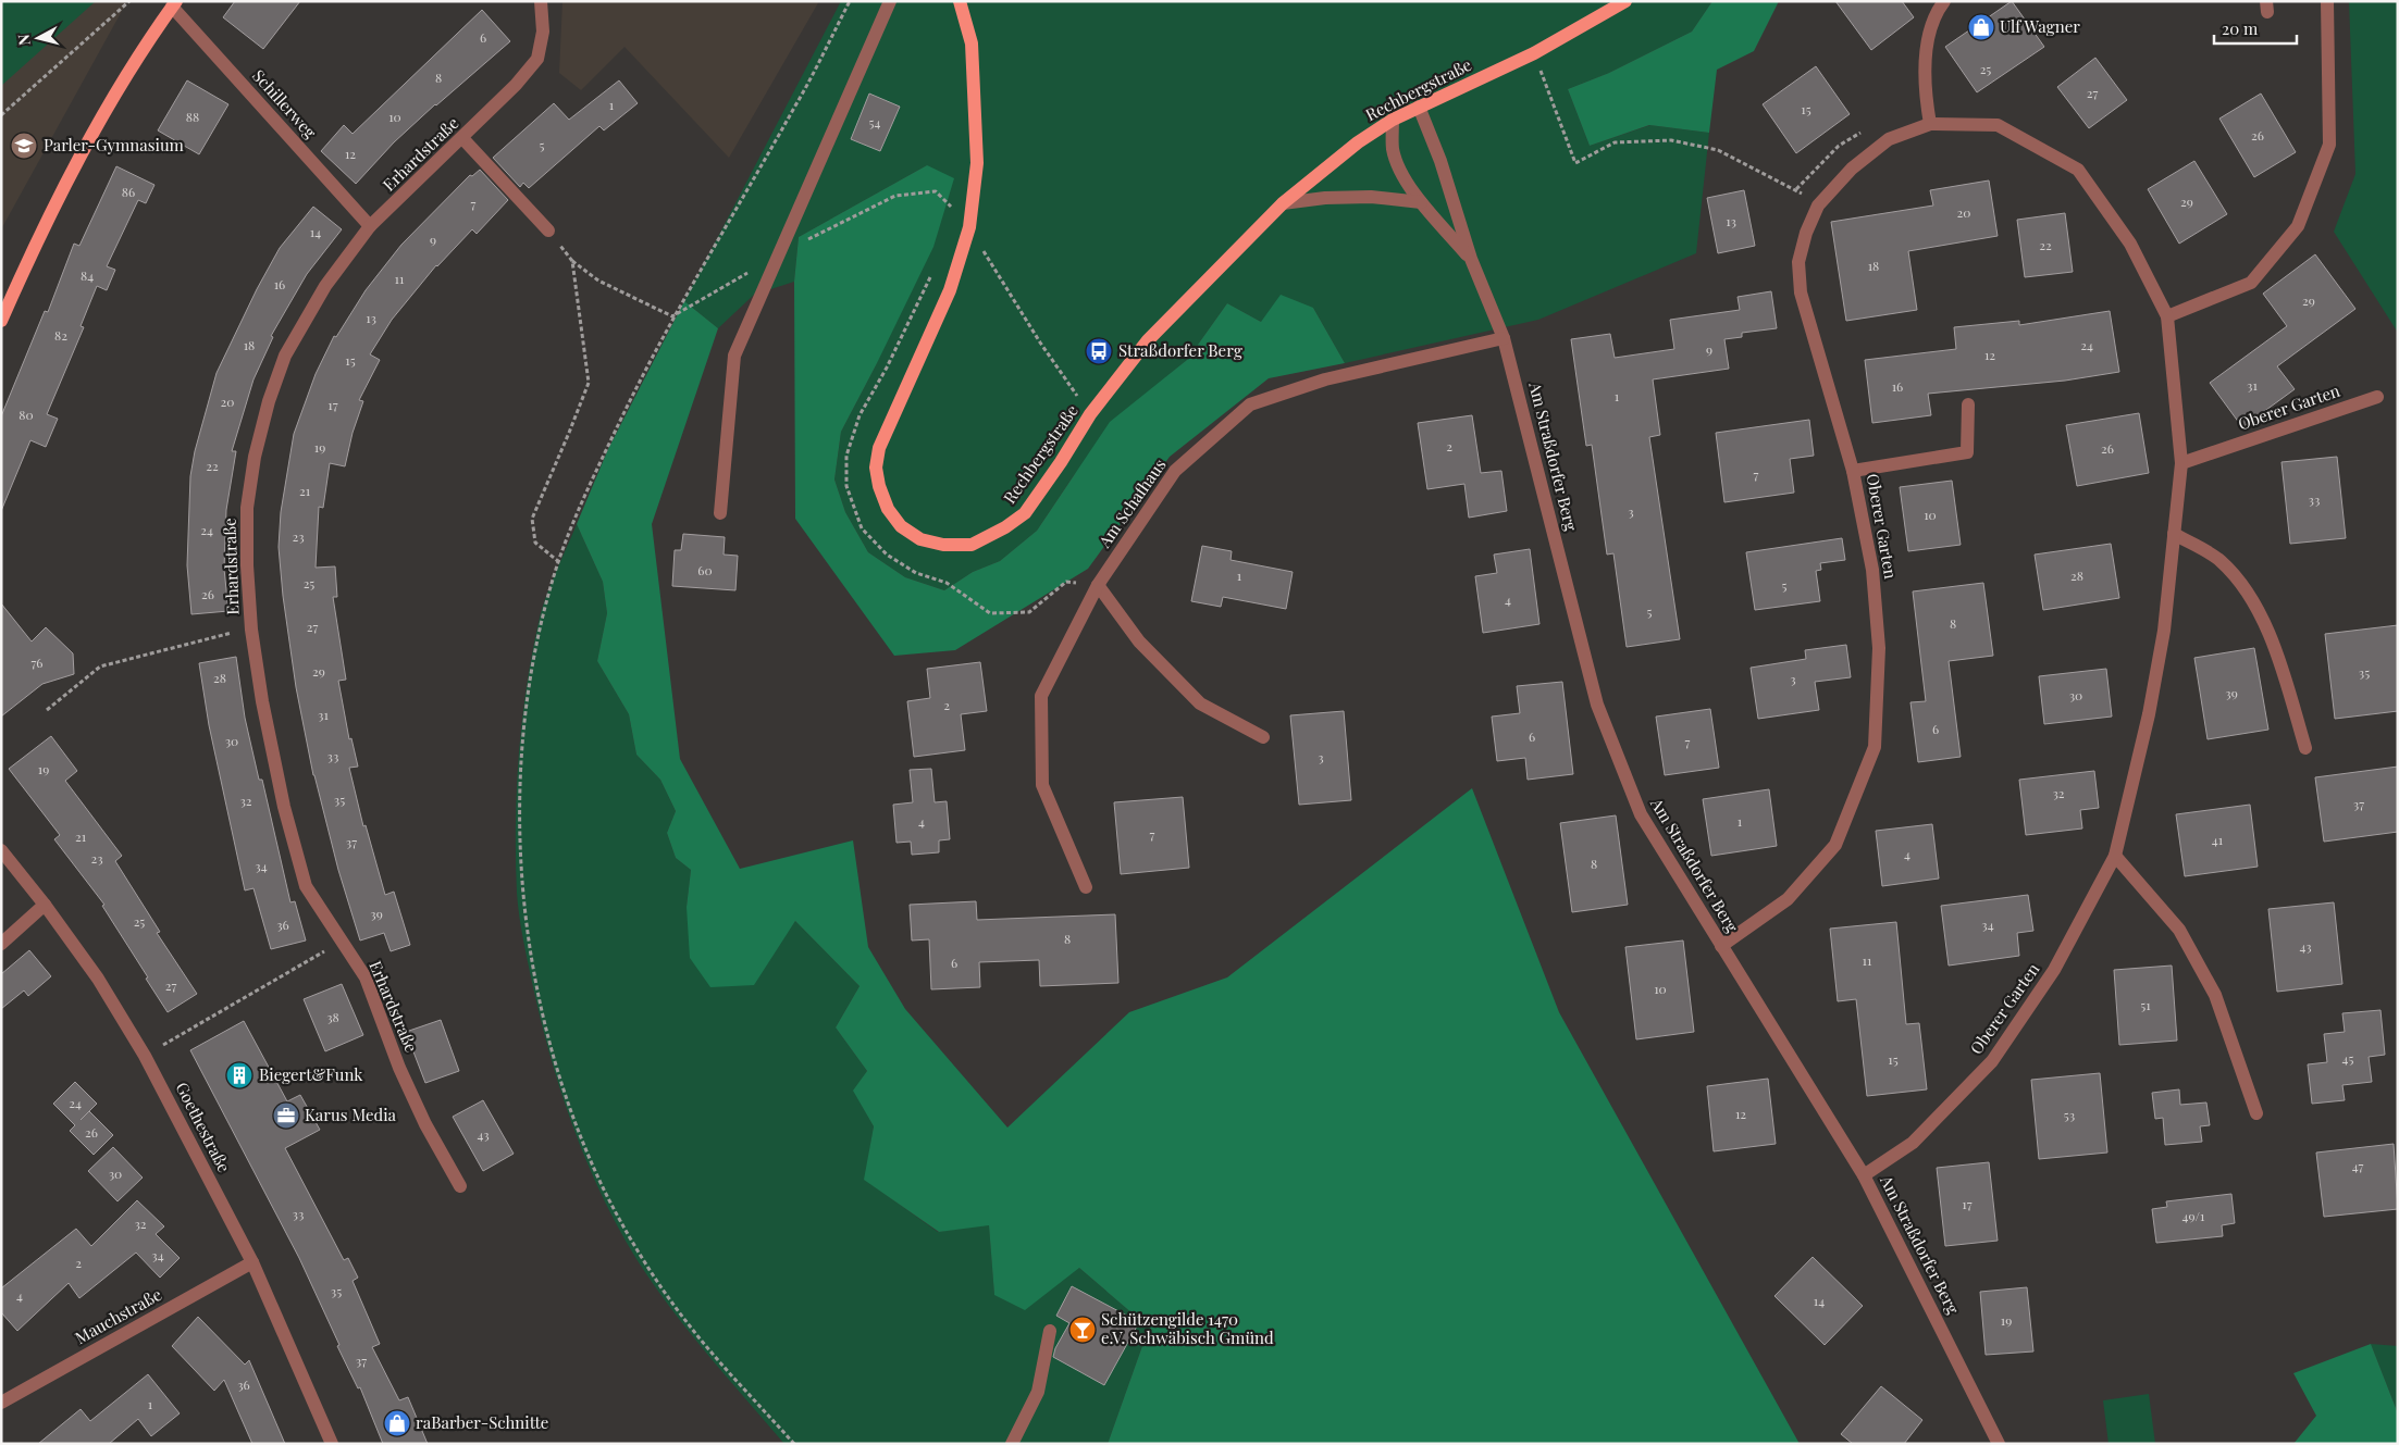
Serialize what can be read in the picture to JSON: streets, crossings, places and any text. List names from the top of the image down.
{
  "streets": {
    "main road": ["Rechbergstraße"],
    "street": [
      "Schillerweg",
      "Erhardstraße",
      "Oberer Garten",
      "Am Straßdorfer Berg",
      "Am Schafhaus",
      "Goethestraße",
      "Mauchstraße"
    ]
  },
  "crossings": [
    ["Rechbergstraße", "Am Straßdorfer Berg"],
    ["Schillerweg", "Erhardstraße"],
    ["Oberer Garten", "Am Straßdorfer Berg"],
    ["Am Straßdorfer Berg", "Am Schafhaus"],
    ["Goethestraße", "Mauchstraße"]
  ],
  "places": {
    "shop": ["Ulf Wagner", "raBarber-Schnitte"],
    "school or university": ["Parler-Gymnasium"],
    "bus stop": ["Straßdorfer Berg"],
    "building": ["Biegert&Funk"],
    "office": ["Karus Media"],
    "bar": ["Schützengilde 1470 e.V. Schwäbisch Gmünd"]
  },
  "house_numbers": [
    "6",
    "25",
    "8",
    "27",
    "1",
    "15",
    "88",
    "10",
    "54",
    "26",
    "5",
    "12",
    "86",
    "29",
    "7",
    "20",
    "13",
    "14",
    "9",
    "22",
    "18",
    "84",
    "11",
    "16",
    "29",
    "13",
    "82",
    "18",
    "24",
    "9",
    "12",
    "15",
    "31",
    "16",
    "1",
    "20",
    "17",
    "80",
    "2",
    "19",
    "26",
    "22",
    "7",
    "21",
    "33",
    "3",
    "10",
    "24",
    "23",
    "60",
    "1",
    "28",
    "25",
    "5",
    "26",
    "4",
    "5",
    "8",
    "27",
    "76",
    "29",
    "35",
    "28",
    "3",
    "39",
    "30",
    "2",
    "31",
    "6",
    "6",
    "30",
    "7",
    "33",
    "3",
    "19",
    "32",
    "35",
    "32",
    "37",
    "4",
    "1",
    "7",
    "21",
    "41",
    "37",
    "4",
    "23",
    "8",
    "34",
    "39",
    "25",
    "36",
    "34",
    "8",
    "43",
    "11",
    "6",
    "27",
    "10",
    "51",
    "38",
    "45",
    "15",
    "24",
    "12",
    "53",
    "26",
    "43",
    "47",
    "30",
    "17",
    "33",
    "49/1",
    "32",
    "34",
    "2",
    "35",
    "4",
    "14",
    "19",
    "37",
    "36",
    "1"
  ],
  "scale_bar": "20 m",
  "north": "left"
}
